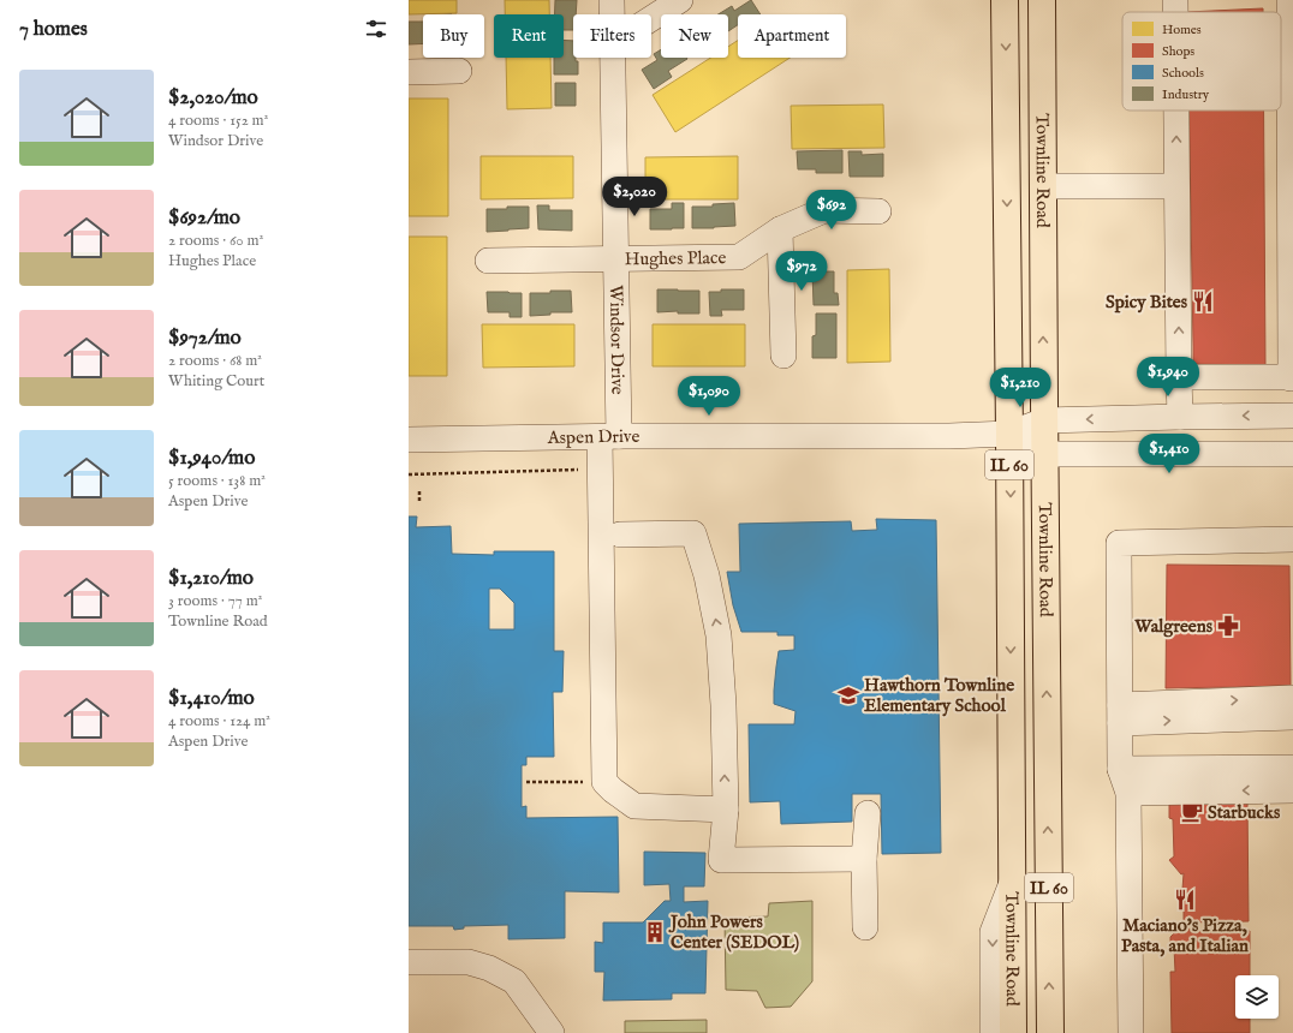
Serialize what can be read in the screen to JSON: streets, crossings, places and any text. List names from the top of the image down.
{
  "streets": {
    "main road": ["Townline Road", "IL 60"],
    "street": ["Hughes Place", "Windsor Drive", "Aspen Drive"]
  },
  "crossings": [
    ["Townline Road", "Aspen Drive"],
    ["Hughes Place", "Windsor Drive"],
    ["Windsor Drive", "Aspen Drive"]
  ],
  "places": {
    "restaurant": ["Spicy Bites", "Maciano's Pizza, Pasta, and Italian"],
    "pharmacy": ["Walgreens"],
    "school or university": ["Hawthorn Townline Elementary School"],
    "cafe": ["Starbucks"],
    "building": ["John Powers Center (SEDOL)"]
  },
  "legend": [
    "Homes",
    "Shops",
    "Schools",
    "Industry"
  ],
  "page": {
    "heading": "7 homes",
    "chip": [
      "Buy",
      "Rent",
      "Filters",
      "New",
      "Apartment"
    ],
    "list": [
      {
        "name": "$2,020/mo",
        "note": "4 rooms · 152 m² · Windsor Drive"
      },
      {
        "name": "$692/mo",
        "note": "2 rooms · 60 m² · Hughes Place"
      },
      {
        "name": "$972/mo",
        "note": "2 rooms · 68 m² · Whiting Court"
      },
      {
        "name": "$1,940/mo",
        "note": "5 rooms · 138 m² · Aspen Drive"
      },
      {
        "name": "$1,210/mo",
        "note": "3 rooms · 77 m² · Townline Road"
      },
      {
        "name": "$1,410/mo",
        "note": "4 rooms · 124 m² · Aspen Drive"
      }
    ],
    "price": [
      "$2,020",
      "$692",
      "$972",
      "$1,940",
      "$1,210",
      "$1,090",
      "$1,410"
    ]
  }
}
